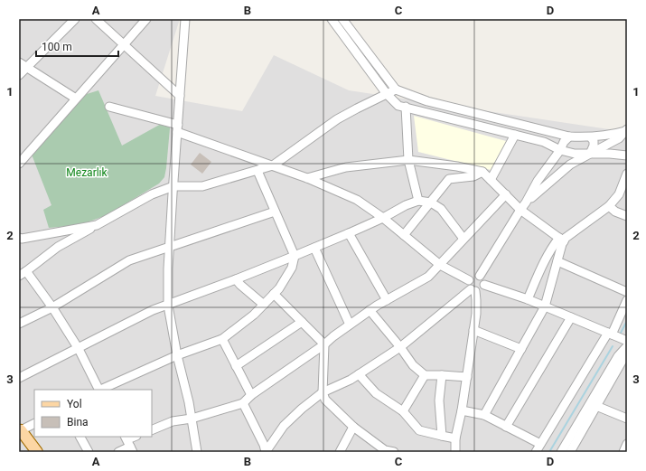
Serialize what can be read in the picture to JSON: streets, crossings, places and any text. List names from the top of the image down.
{
  "parks": ["Mezarlık"],
  "legend": ["Yol", "Bina"],
  "scale_bar": "100 m",
  "grid": {
    "columns": [
      "A",
      "B",
      "C",
      "D"
    ],
    "rows": ["1", "2", "3"]
  }
}
